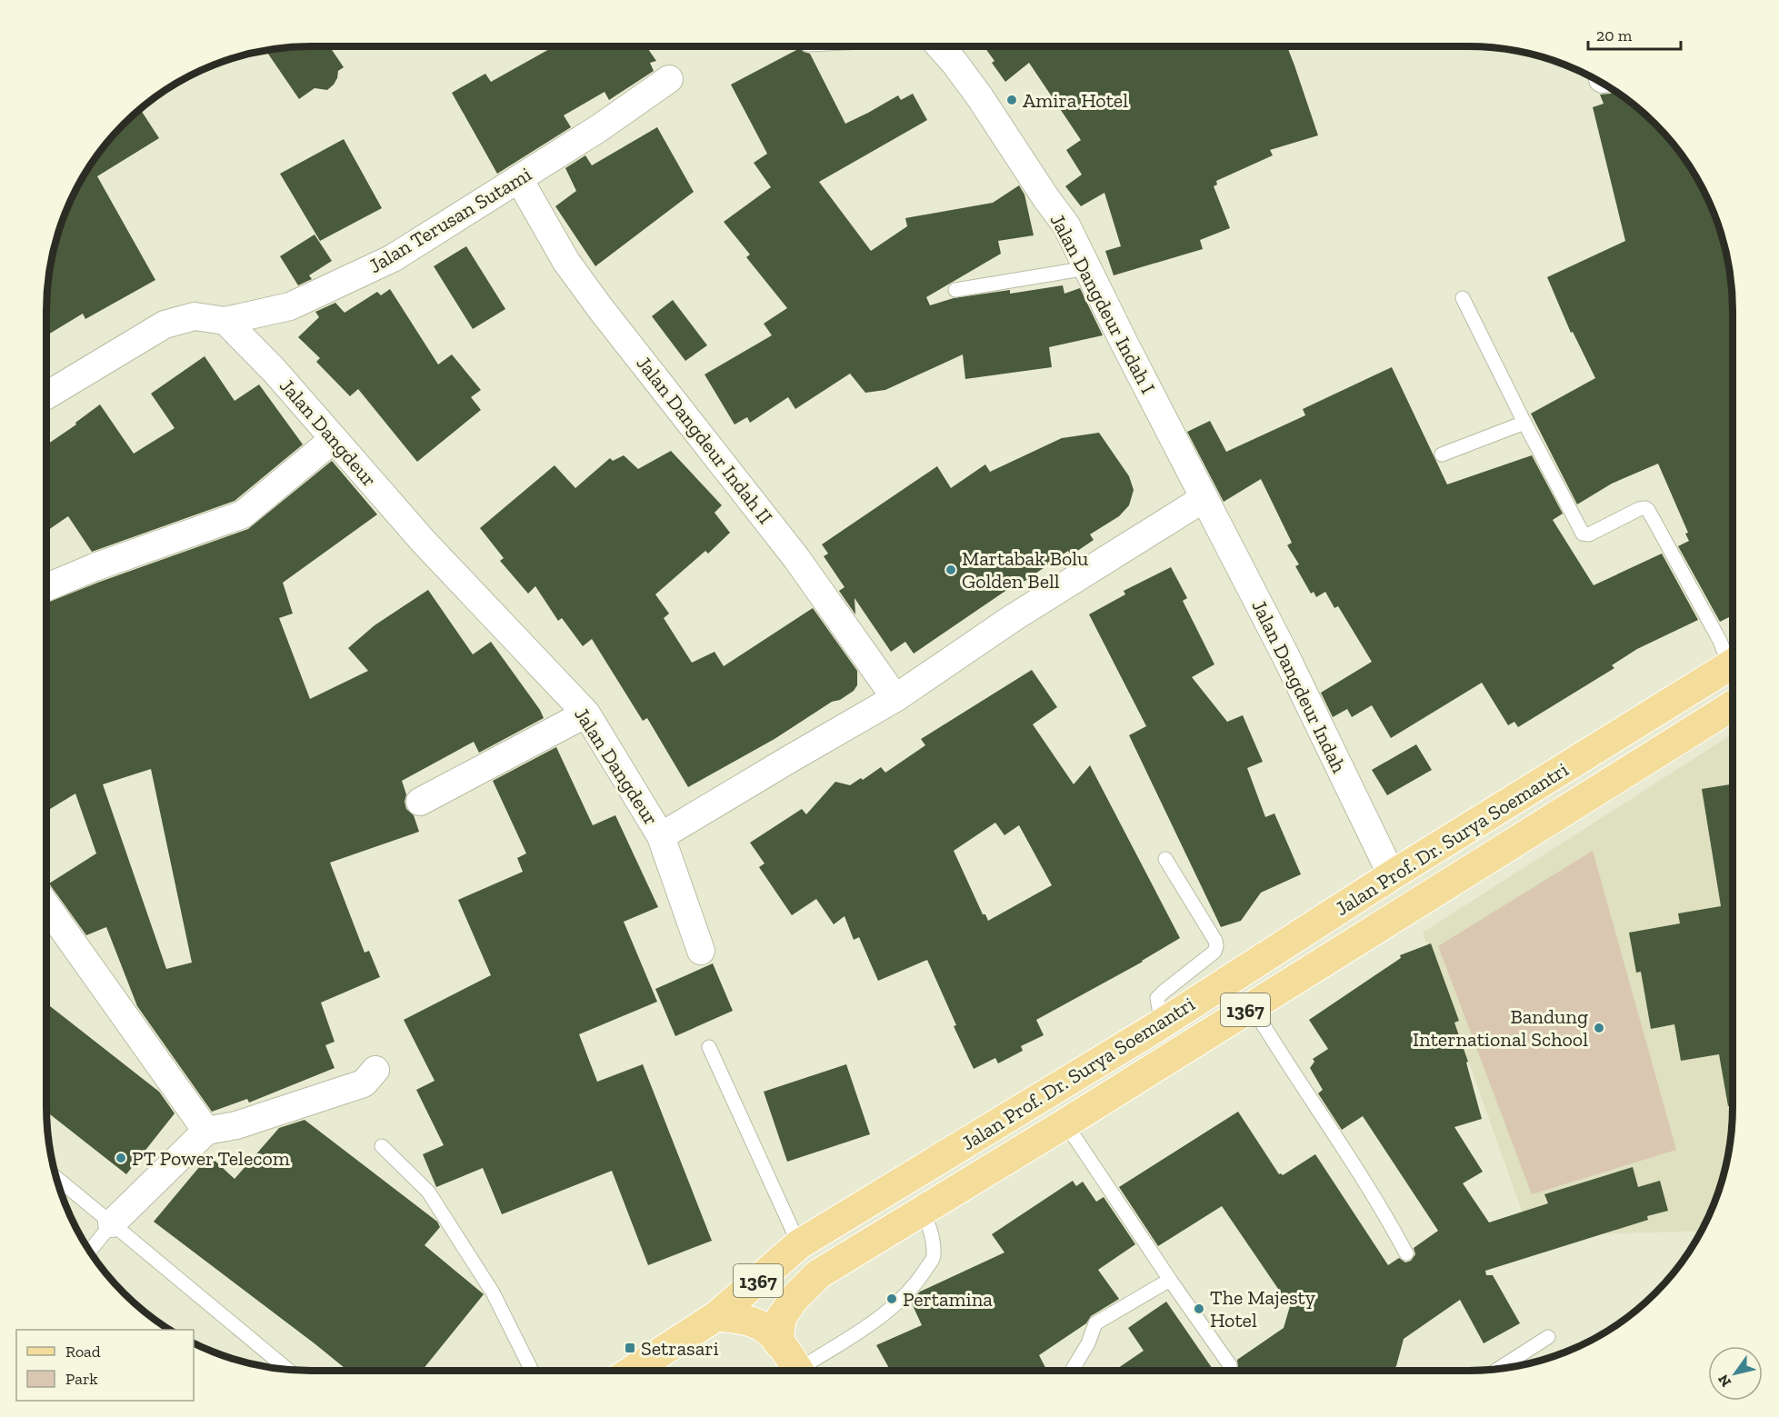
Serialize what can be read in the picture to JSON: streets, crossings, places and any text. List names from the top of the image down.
{
  "streets": {
    "main road": ["Jalan Prof. Dr. Surya Soemantri", "1367"],
    "street": [
      "Jalan Terusan Sutami",
      "Jalan Dangdeur Indah I",
      "Jalan Dangdeur",
      "Jalan Dangdeur Indah II",
      "Jalan Dangdeur Indah"
    ]
  },
  "crossings": [
    ["Jalan Terusan Sutami", "Jalan Dangdeur"],
    ["Jalan Terusan Sutami", "Jalan Dangdeur Indah II"],
    ["Jalan Dangdeur Indah I", "Jalan Dangdeur"],
    ["Jalan Dangdeur Indah I", "Jalan Dangdeur Indah"],
    ["Jalan Dangdeur", "Jalan Dangdeur Indah II"],
    ["Jalan Dangdeur", "Jalan Dangdeur Indah"],
    ["Jalan Dangdeur Indah", "Jalan Prof. Dr. Surya Soemantri"]
  ],
  "places": {
    "other": [
      "Amira Hotel",
      "Martabak Bolu Golden Bell",
      "Bandung International School",
      "PT Power Telecom",
      "Pertamina",
      "The Majesty Hotel"
    ],
    "transit": ["Setrasari"]
  },
  "legend": ["Road", "Park"],
  "scale_bar": "20 m",
  "north": "bottom left"
}
